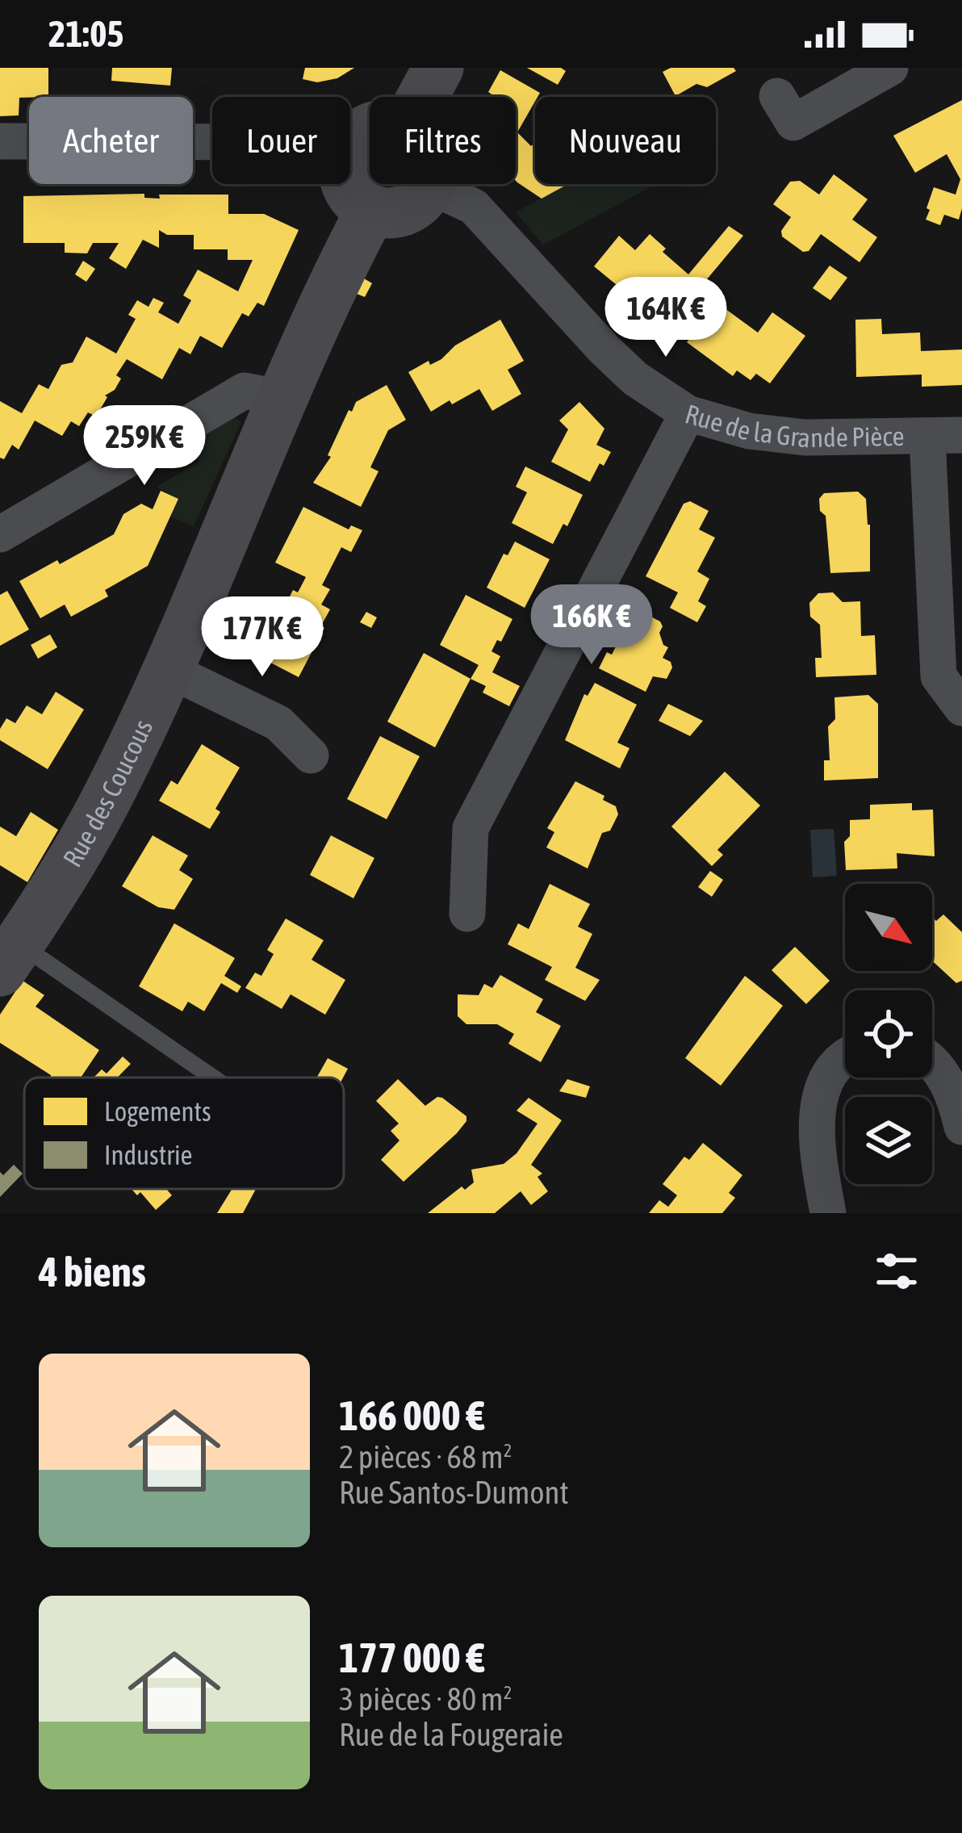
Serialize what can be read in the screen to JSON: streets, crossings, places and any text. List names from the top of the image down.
{
  "streets": {
    "street": ["Rue de la Grande Pièce", "Rue des Coucous"]
  },
  "legend": ["Logements", "Industrie"],
  "north": "bottom right",
  "page": {
    "status": "21:05",
    "chip": [
      "Acheter",
      "Louer",
      "Filtres",
      "Nouveau"
    ],
    "price": [
      "164K €",
      "259K €",
      "166K €",
      "177K €"
    ],
    "heading": "4 biens",
    "list": [
      {
        "name": "166 000 €",
        "note": "2 pièces · 68 m² · Rue Santos-Dumont"
      },
      {
        "name": "177 000 €",
        "note": "3 pièces · 80 m² · Rue de la Fougeraie"
      }
    ]
  }
}
